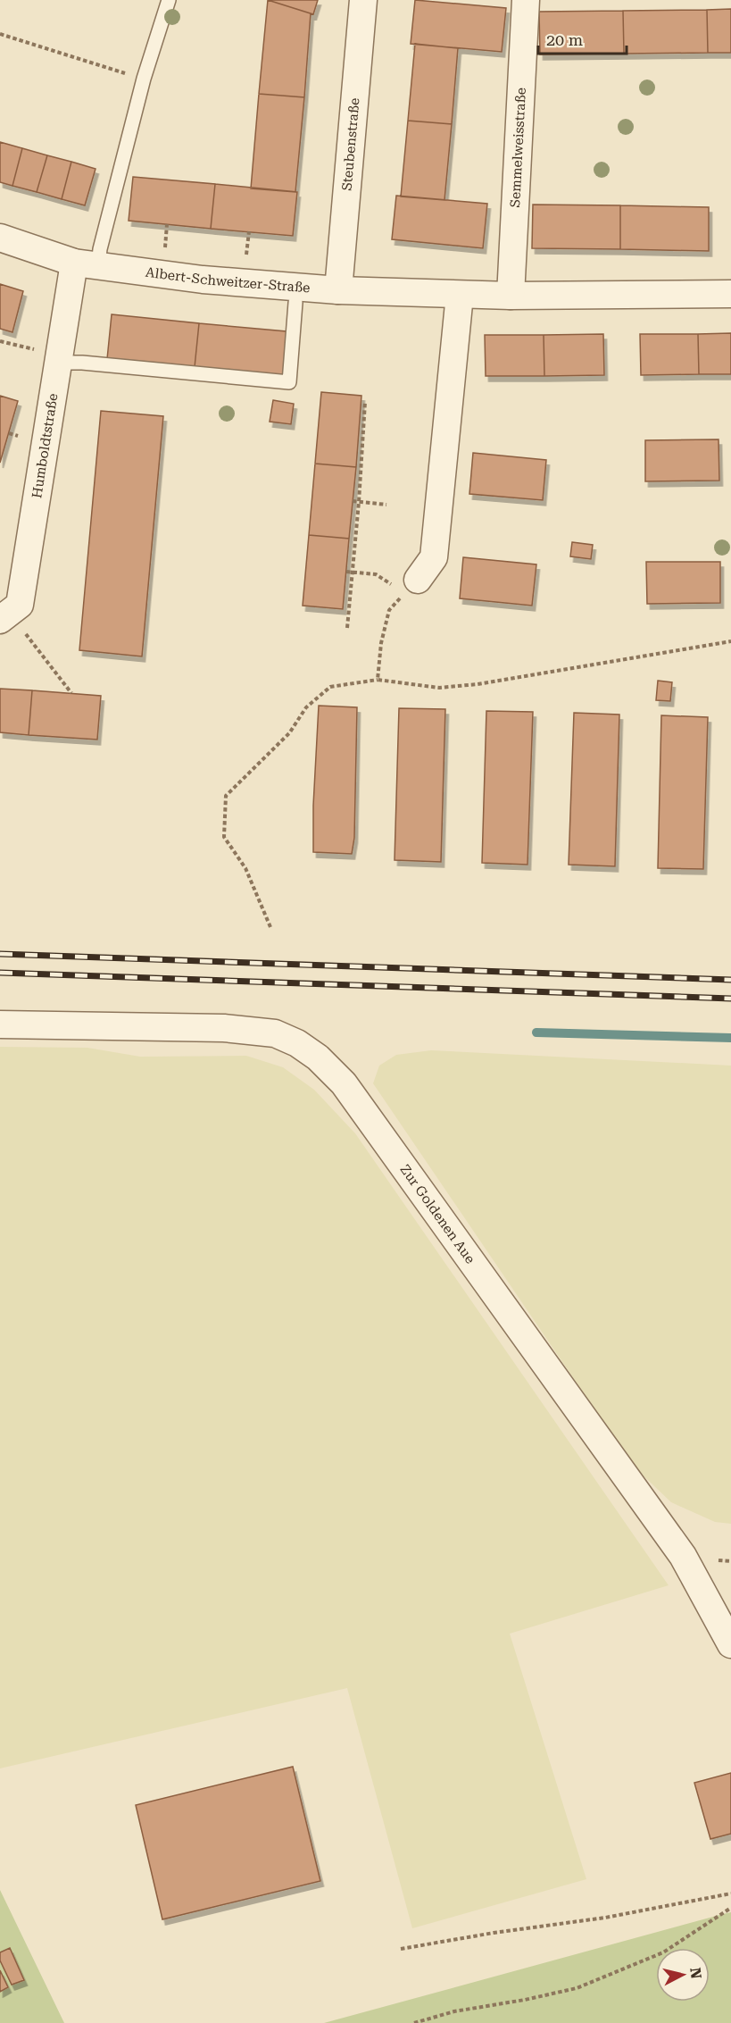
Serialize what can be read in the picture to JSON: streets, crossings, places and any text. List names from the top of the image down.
{
  "streets": {
    "street": [
      "Steubenstraße",
      "Semmelweisstraße",
      "Albert-Schweitzer-Straße",
      "Humboldtstraße",
      "Zur Goldenen Aue"
    ]
  },
  "crossings": [
    ["Steubenstraße", "Albert-Schweitzer-Straße"],
    ["Semmelweisstraße", "Albert-Schweitzer-Straße"],
    ["Albert-Schweitzer-Straße", "Humboldtstraße"]
  ],
  "scale_bar": "20 m",
  "north": "right"
}
